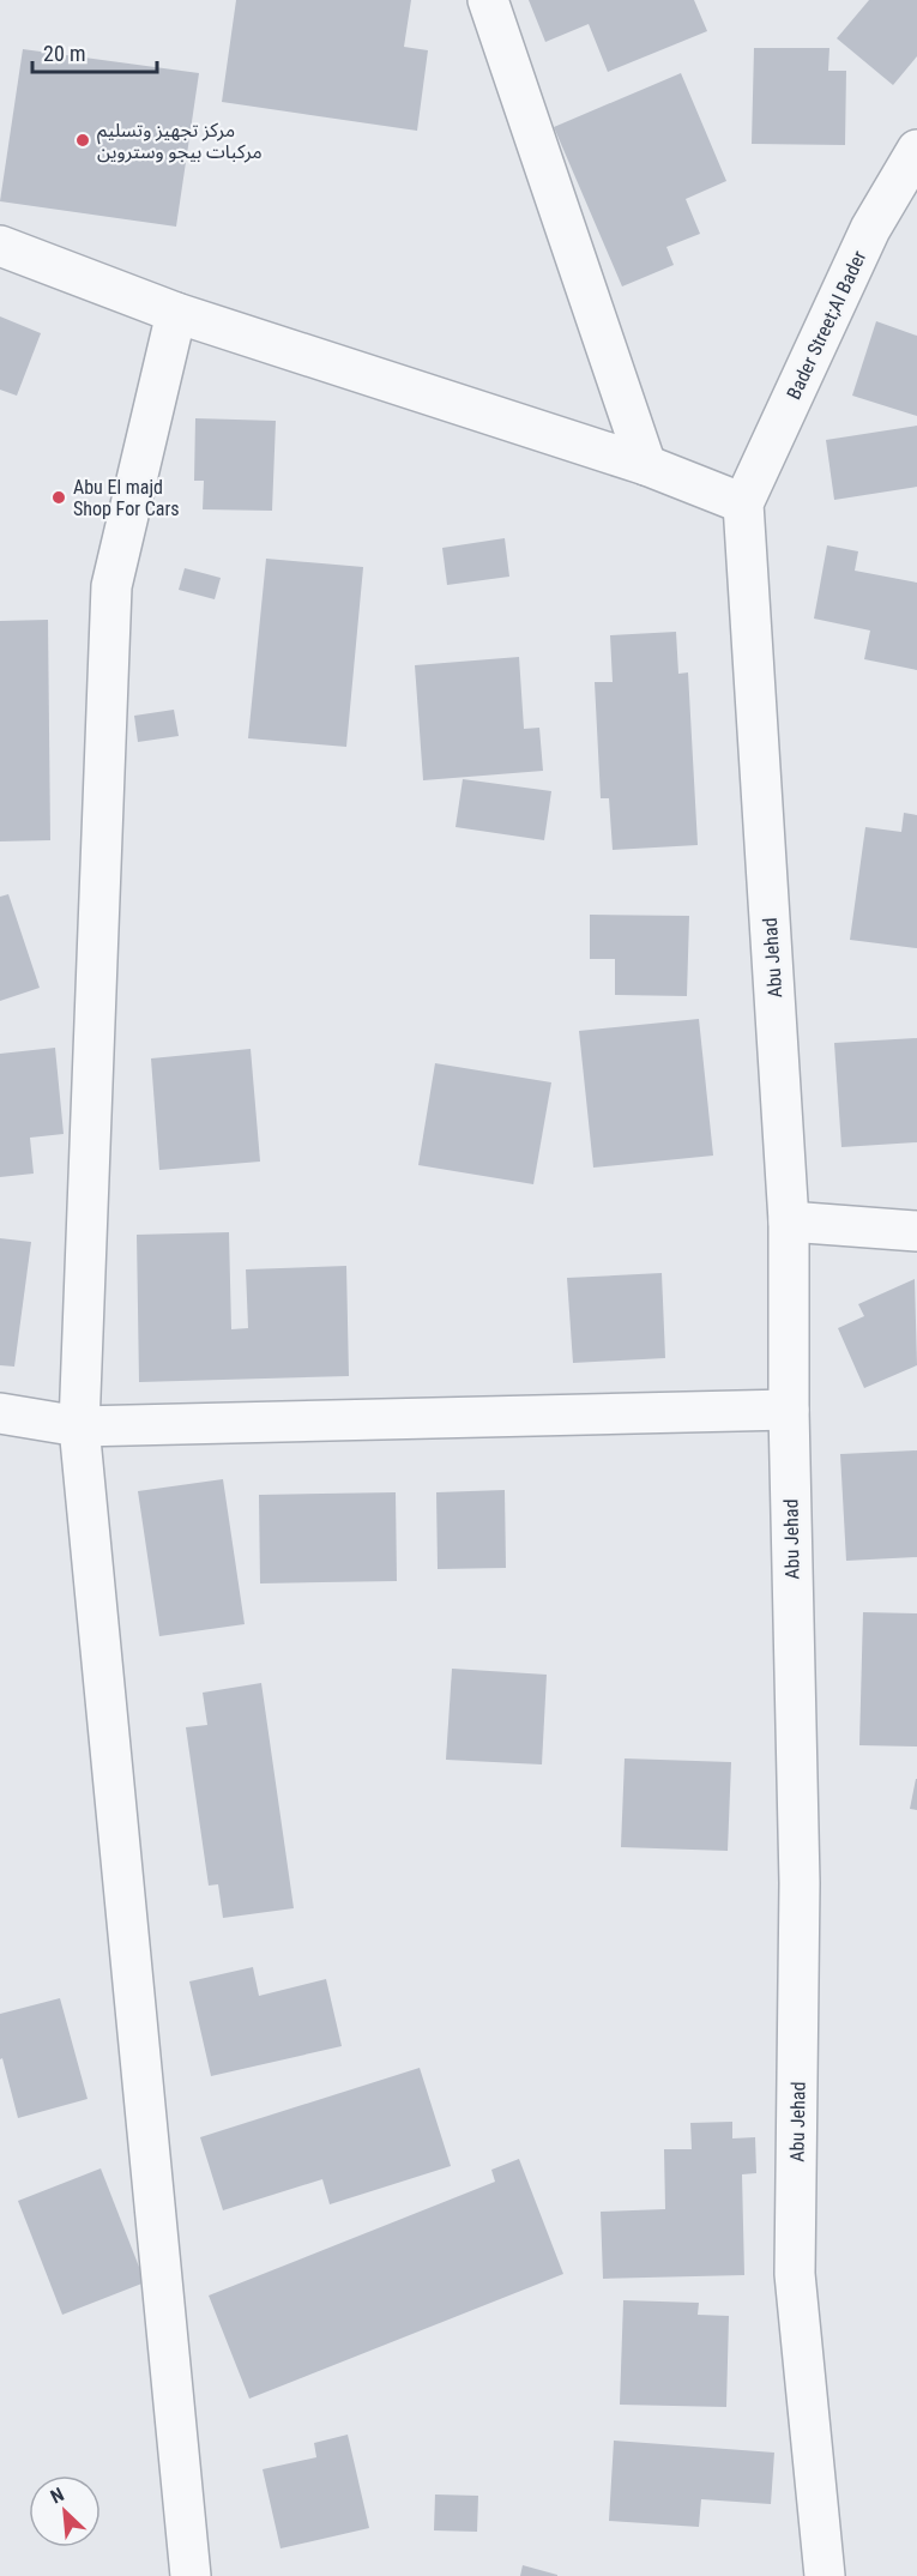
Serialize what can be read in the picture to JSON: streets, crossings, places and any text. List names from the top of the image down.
{
  "streets": {
    "street": ["Bader Street;Al Bader", "Abu Jehad"]
  },
  "crossings": [
    ["Bader Street;Al Bader", "Abu Jehad"]
  ],
  "places": ["مركز تجهيز وتسليم مركبات بيجو وستروين", "Abu El majd Shop For Cars"],
  "scale_bar": "20 m",
  "north": "top left"
}
